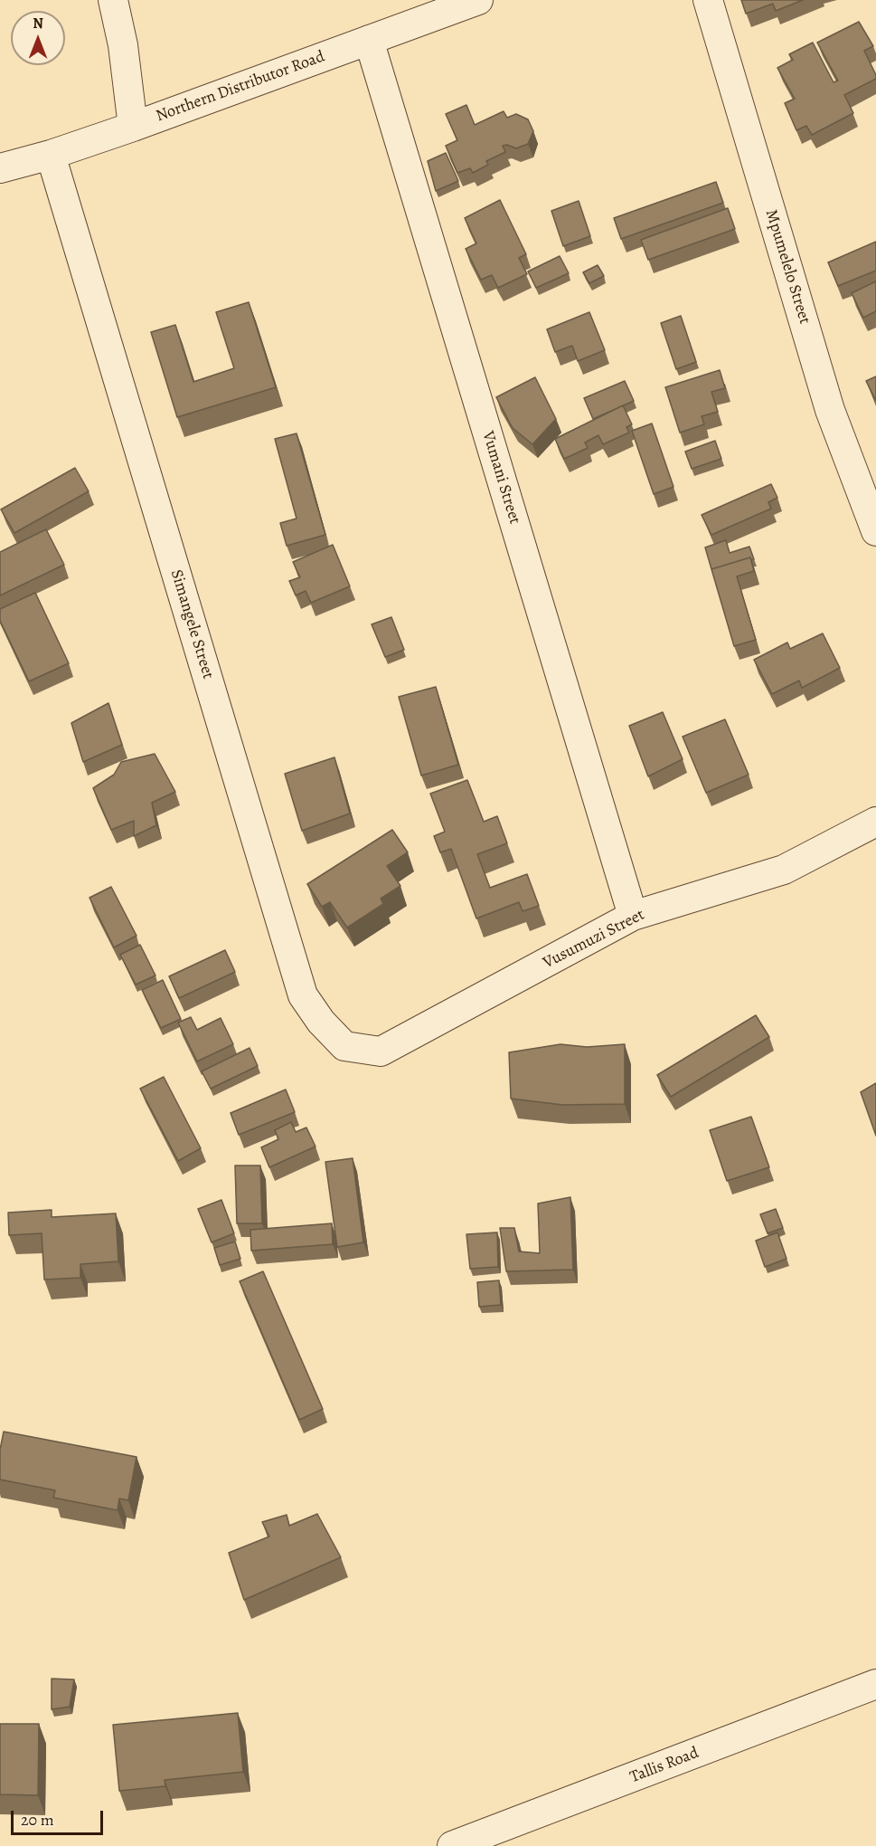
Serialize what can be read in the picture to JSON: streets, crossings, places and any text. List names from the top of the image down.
{
  "streets": {
    "street": [
      "Northern Distributor Road",
      "Mpumelelo Street",
      "Vumani Street",
      "Simangele Street",
      "Vusumuzi Street",
      "Tallis Road"
    ]
  },
  "crossings": [
    ["Northern Distributor Road", "Vumani Street"],
    ["Northern Distributor Road", "Simangele Street"],
    ["Vumani Street", "Vusumuzi Street"],
    ["Simangele Street", "Vusumuzi Street"]
  ],
  "scale_bar": "20 m",
  "north": "top"
}
